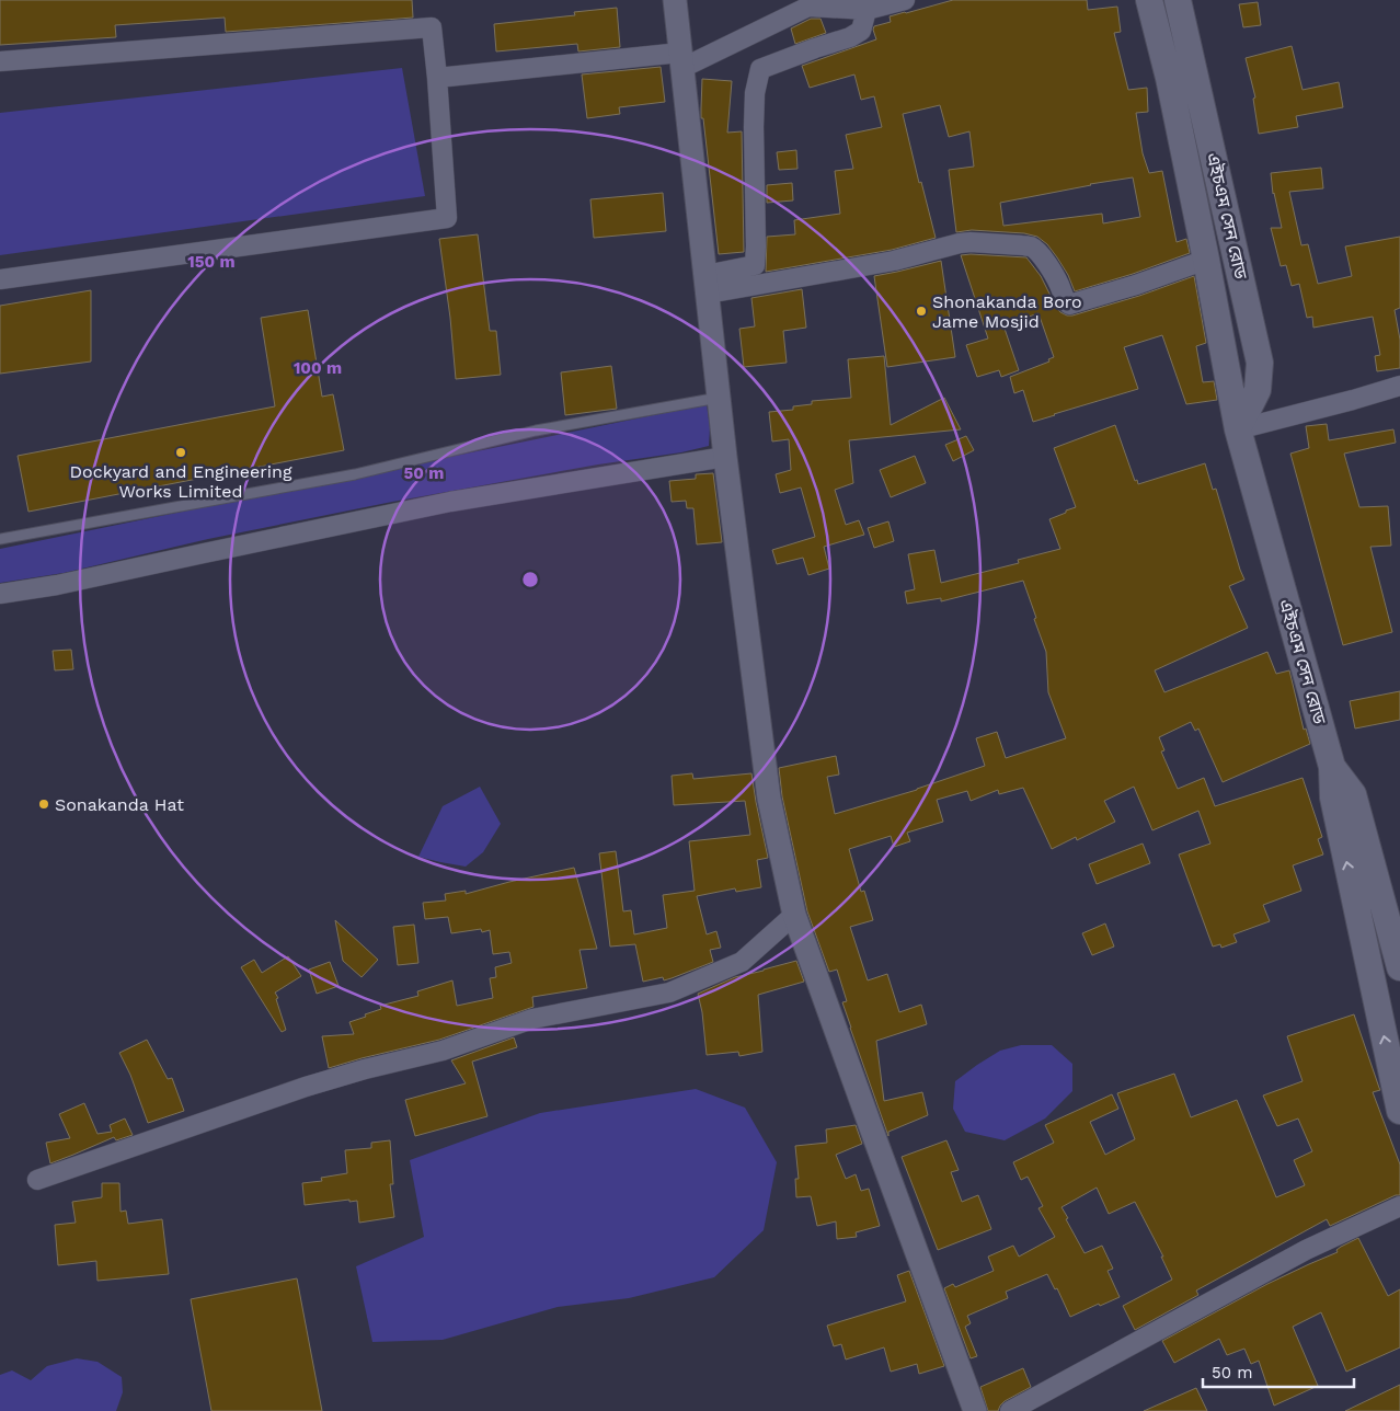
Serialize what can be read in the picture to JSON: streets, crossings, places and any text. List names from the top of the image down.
{
  "streets": {
    "main road": ["এইচএম সেন রোড"]
  },
  "places": ["Shonakanda Boro Jame Mosjid", "Dockyard and Engineering Works Limited", "Sonakanda Hat"],
  "scale_bar": "50 m",
  "rings": ["150 m", "100 m", "50 m"]
}
